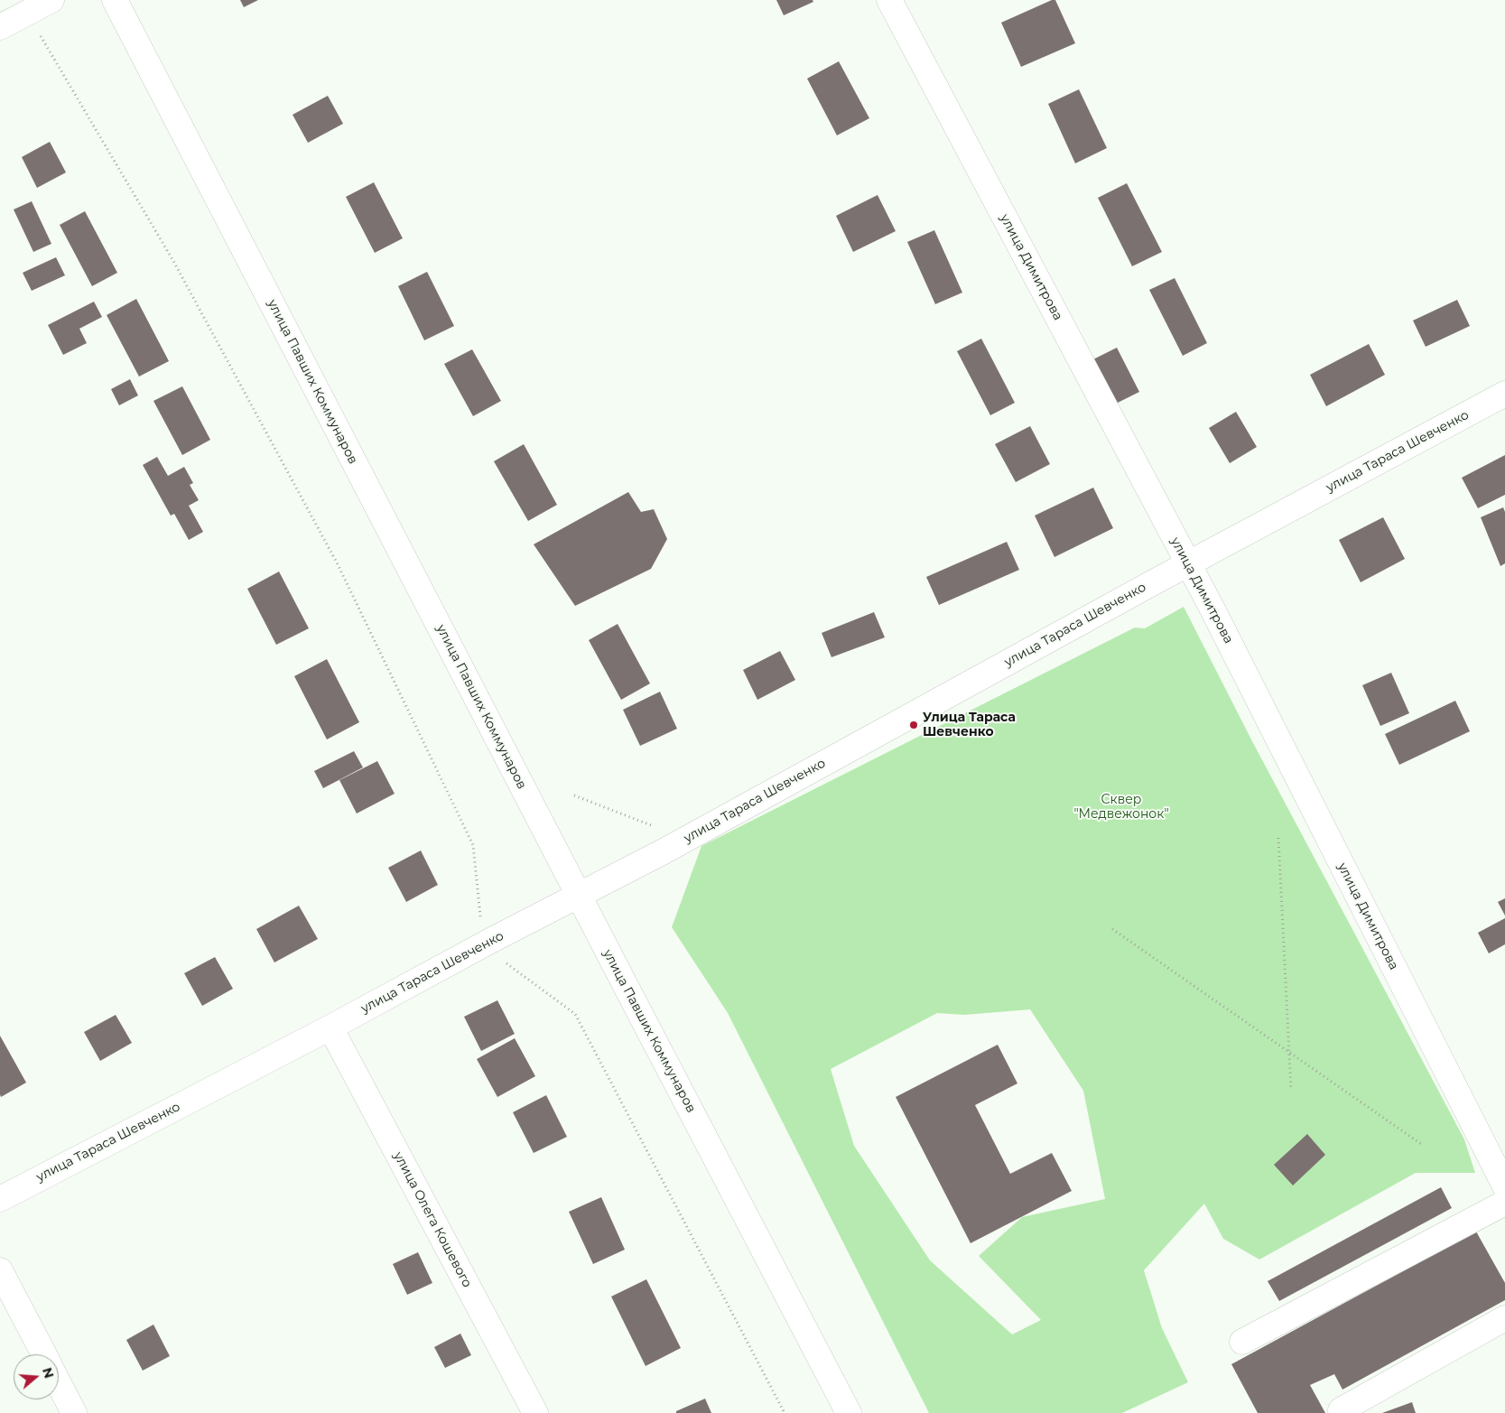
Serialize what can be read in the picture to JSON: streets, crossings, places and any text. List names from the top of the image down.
{
  "streets": {
    "street": [
      "улица Димитрова",
      "улица Павших Коммунаров",
      "улица Тараса Шевченко",
      "улица Олега Кошевого"
    ]
  },
  "crossings": [
    ["улица Димитрова", "улица Тараса Шевченко"],
    ["улица Павших Коммунаров", "улица Тараса Шевченко"],
    ["улица Тараса Шевченко", "улица Олега Кошевого"]
  ],
  "parks": ["Сквер \"Медвежонок\""],
  "places": ["Улица Тараса Шевченко"],
  "north": "right"
}
